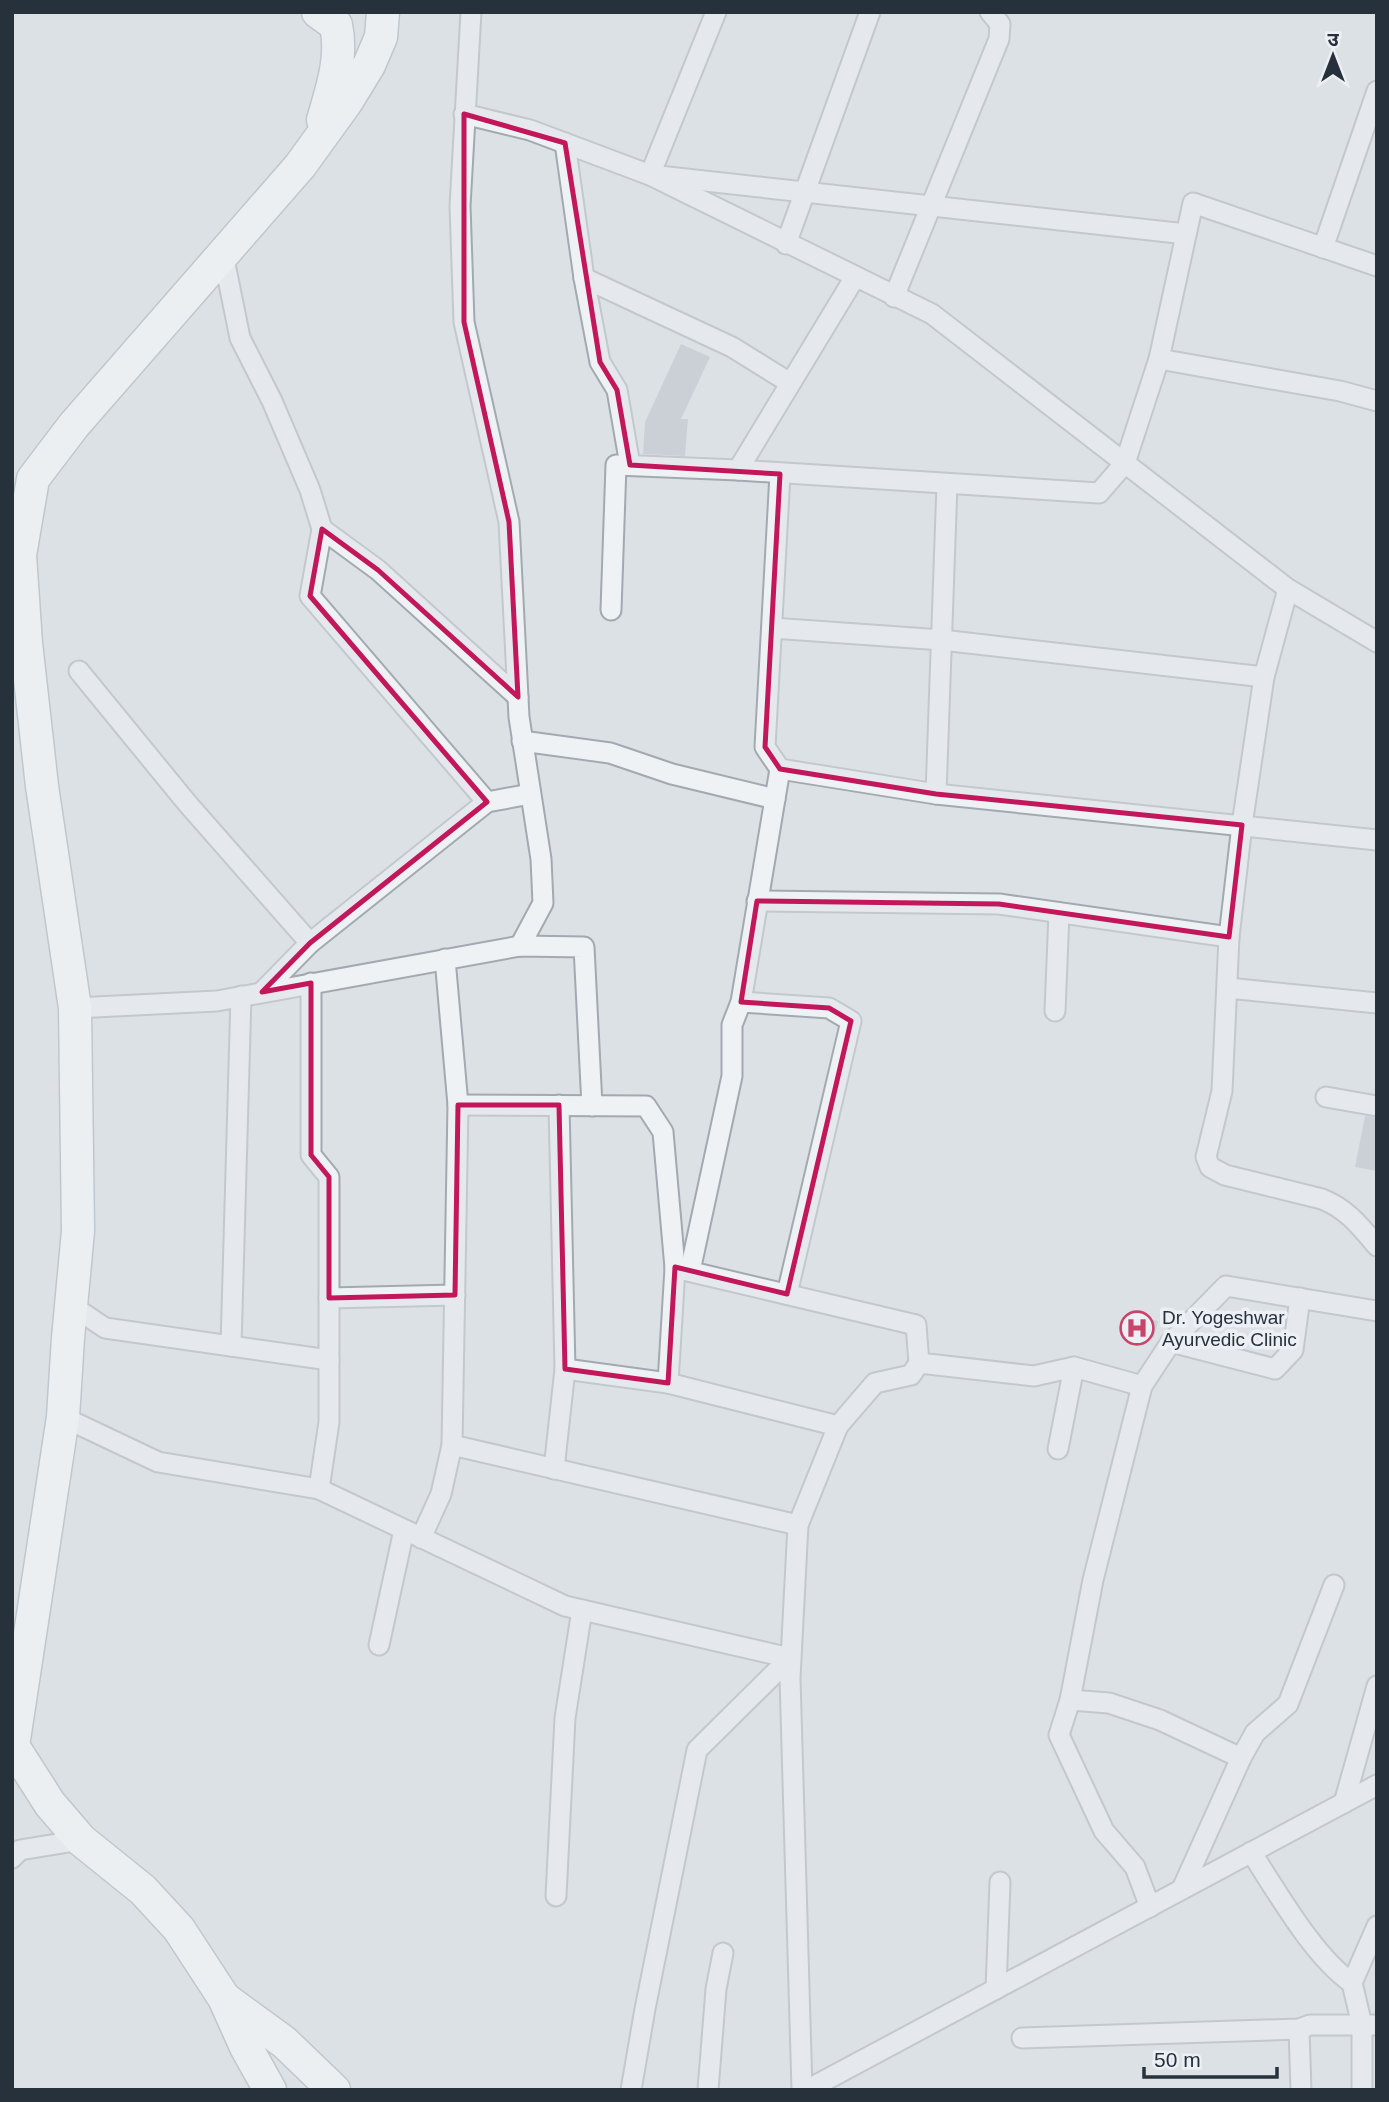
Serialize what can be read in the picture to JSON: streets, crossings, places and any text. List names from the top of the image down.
{
  "places": {
    "hospital": ["Dr. Yogeshwar Ayurvedic Clinic"]
  },
  "scale_bar": "50 m",
  "north": "top"
}
